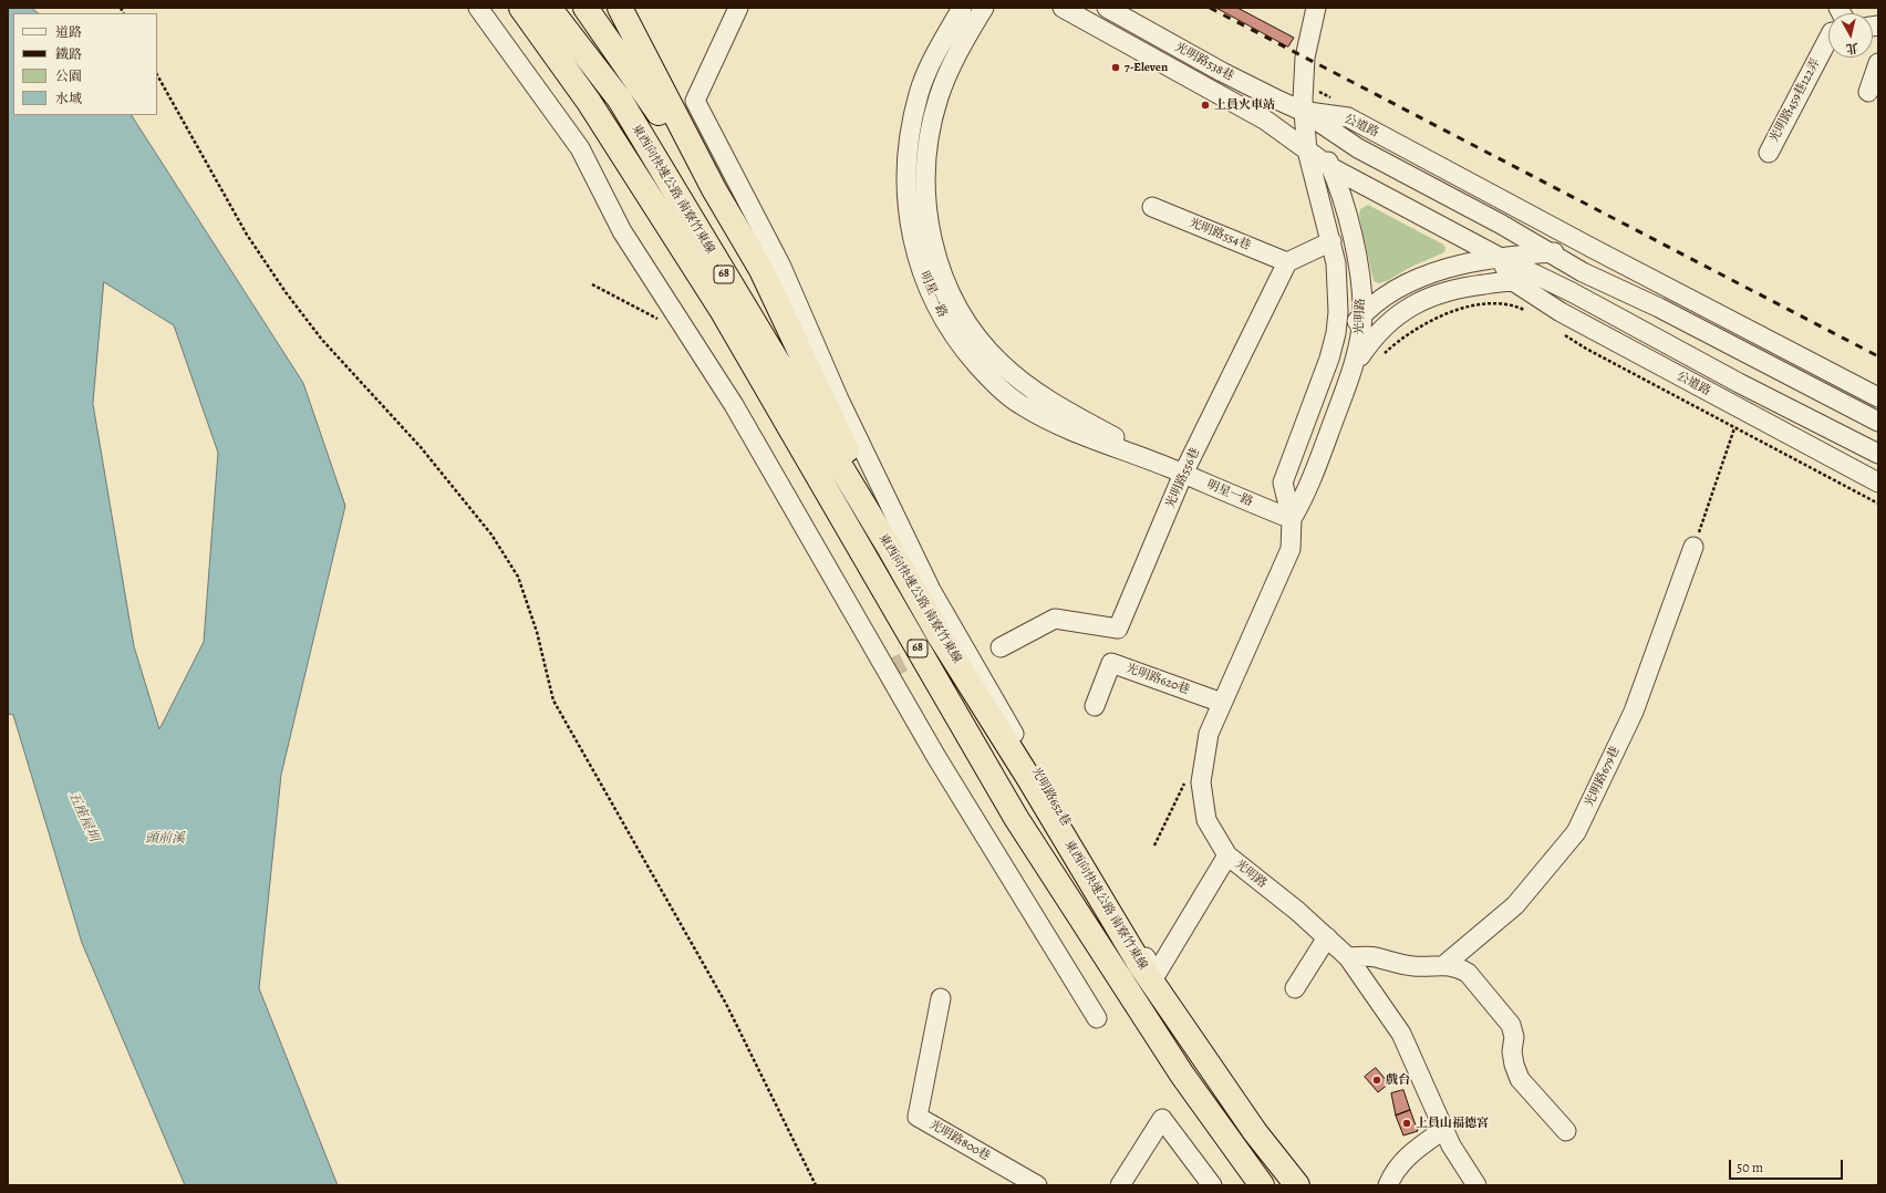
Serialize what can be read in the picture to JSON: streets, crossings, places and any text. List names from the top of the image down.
{
  "streets": {
    "highway": ["東西向快速公路 南寮竹東線", "68"],
    "street": [
      "光明路538巷",
      "光明路459巷122弄",
      "公道路",
      "光明路554巷",
      "明星一路",
      "光明路",
      "光明路556巷",
      "光明路620巷",
      "光明路679巷",
      "光明路652巷",
      "光明路800巷"
    ]
  },
  "crossings": [
    ["光明路538巷", "公道路"],
    ["光明路538巷", "光明路"],
    ["公道路", "光明路"],
    ["光明路554巷", "光明路556巷"],
    ["明星一路", "光明路"],
    ["明星一路", "光明路556巷"],
    ["光明路", "光明路620巷"],
    ["光明路", "光明路652巷"]
  ],
  "water": ["五座屋圳", "頭前溪"],
  "places": [
    "7-Eleven",
    "上員火車站",
    "戲台",
    "上員山福德宮"
  ],
  "legend": [
    "道路",
    "鐵路",
    "公園",
    "水域"
  ],
  "scale_bar": "50 m",
  "north": "bottom"
}
